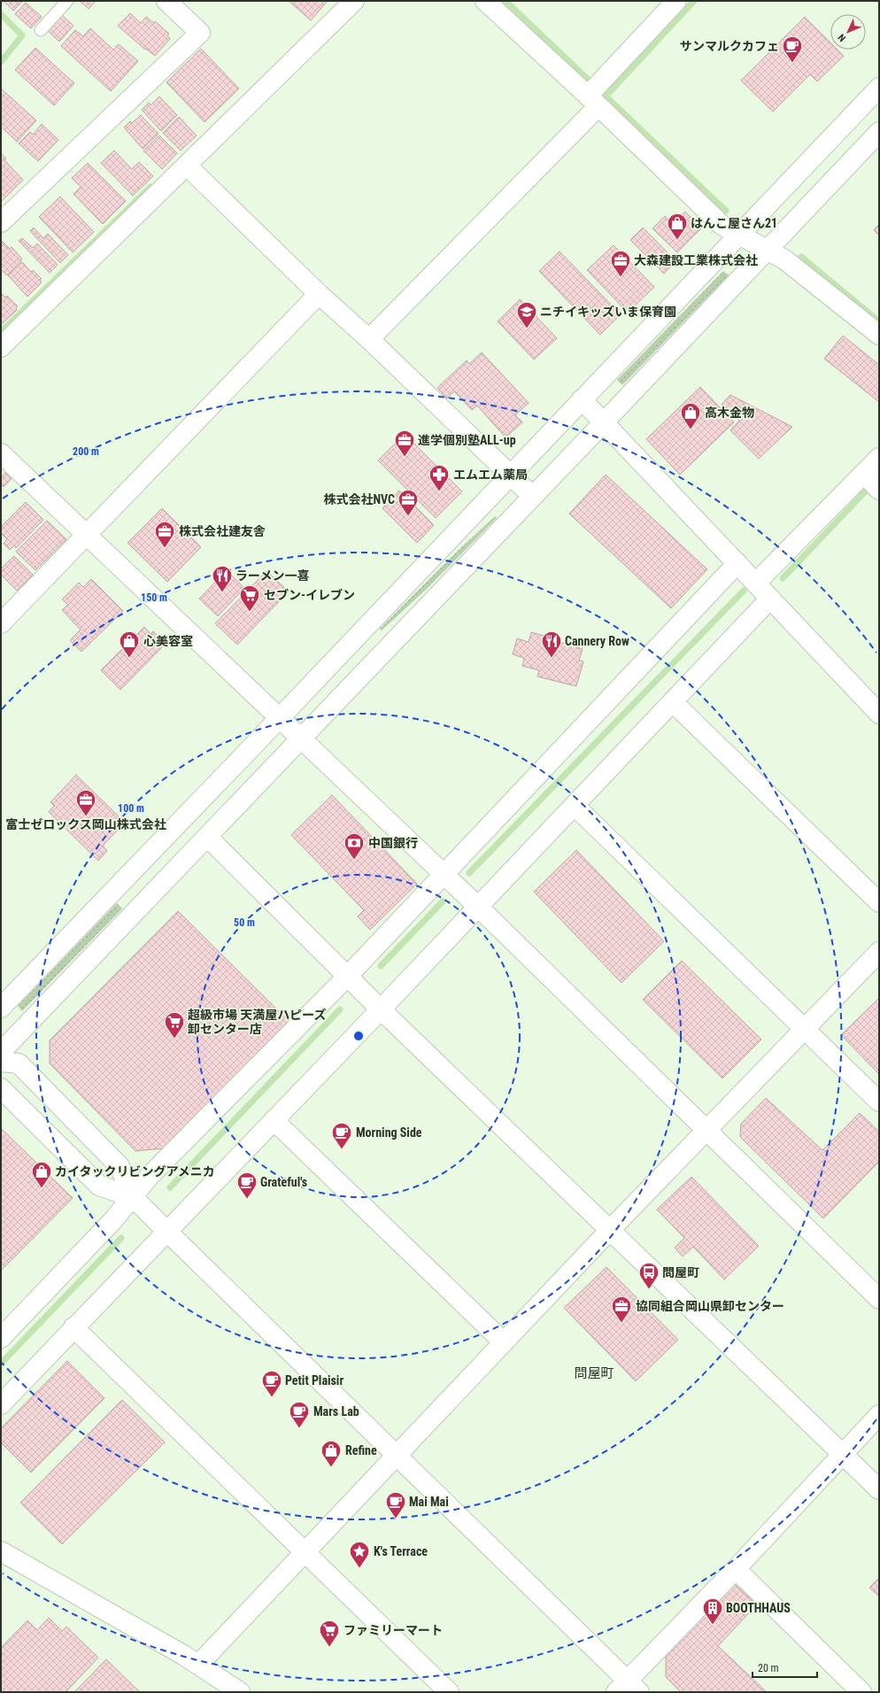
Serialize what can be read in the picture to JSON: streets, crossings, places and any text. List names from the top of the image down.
{
  "districts": ["問屋町"],
  "places": {
    "cafe": [
      "サンマルクカフェ",
      "Morning Side",
      "Grateful's",
      "Petit Plaisir",
      "Mars Lab",
      "Mai Mai"
    ],
    "shop": [
      "はんこ屋さん21",
      "高木金物",
      "心美容室",
      "カイタックリビングアメニカ",
      "Refine"
    ],
    "office": [
      "大森建設工業株式会社",
      "進学個別塾ALL-up",
      "株式会社NVC",
      "株式会社建友舎",
      "富士ゼロックス岡山株式会社",
      "協同組合岡山県卸センター"
    ],
    "school or university": ["ニチイキッズいま保育園"],
    "pharmacy": ["エムエム薬局"],
    "restaurant": ["ラーメン一喜", "Cannery Row"],
    "supermarket": ["セブン-イレブン", "超級市場 天満屋ハピーズ 卸センター店", "ファミリーマート"],
    "bank": ["中国銀行"],
    "bus stop": ["問屋町"],
    "place": ["K's Terrace"],
    "building": ["BOOTHHAUS"]
  },
  "scale_bar": "20 m",
  "north": "bottom left",
  "rings": [
    "200 m",
    "150 m",
    "100 m",
    "50 m"
  ]
}
